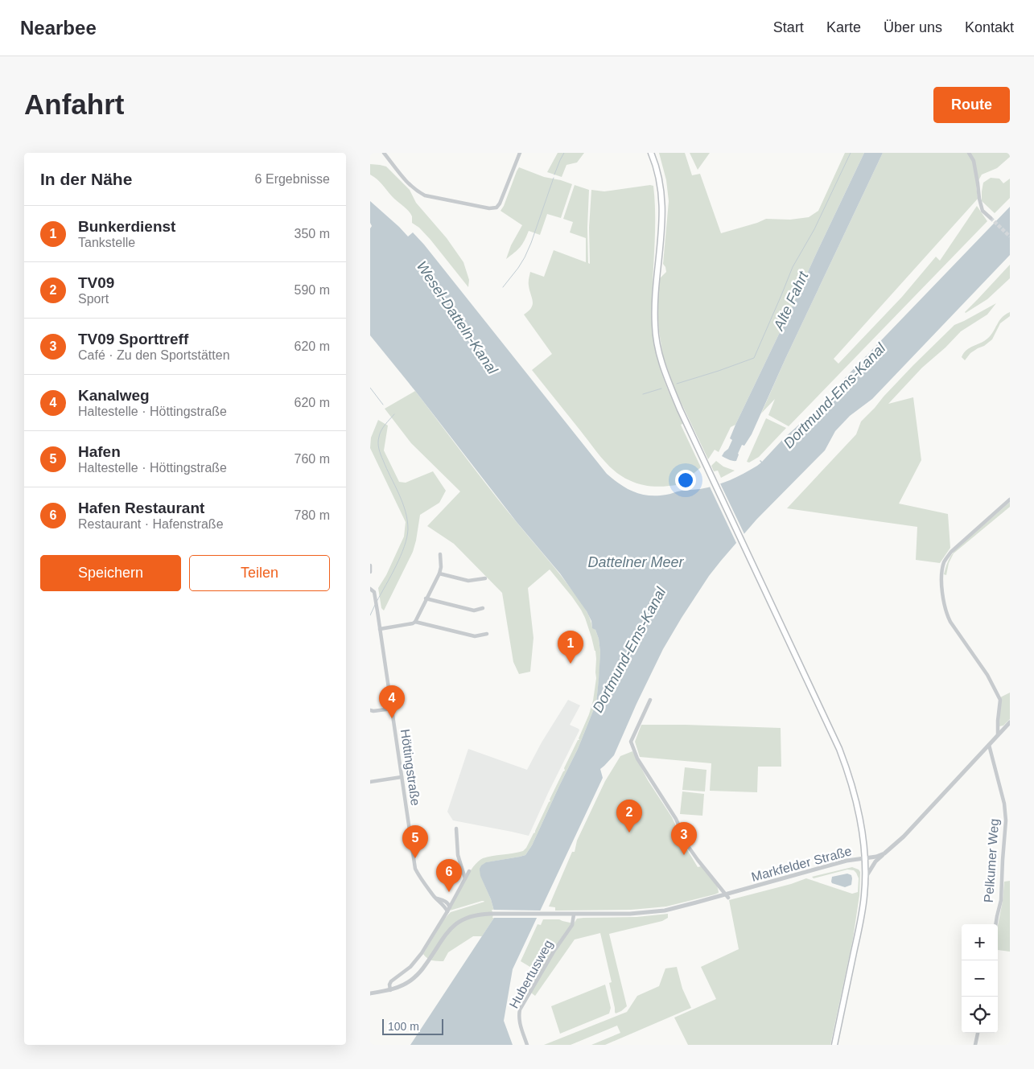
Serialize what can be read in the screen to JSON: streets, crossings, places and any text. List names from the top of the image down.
{
  "streets": {
    "street": [
      "Höttingstraße",
      "Pelkumer Weg",
      "Markfelder Straße",
      "Hubertusweg"
    ]
  },
  "crossings": [
    ["Markfelder Straße", "Hubertusweg"]
  ],
  "water": [
    "Alte Fahrt",
    "Wesel-Datteln-Kanal",
    "Dortmund-Ems-Kanal",
    "Dattelner Meer"
  ],
  "scale_bar": "100 m",
  "page": {
    "header": "Nearbee",
    "nav": [
      "Start",
      "Karte",
      "Über uns",
      "Kontakt"
    ],
    "buttons": [
      "Route",
      ["Speichern", "Teilen"]
    ],
    "title": "Anfahrt",
    "heading": ["In der Nähe", "6 Ergebnisse"],
    "list": [
      {
        "mark": "1",
        "name": "Bunkerdienst",
        "note": "Tankstelle",
        "value": "350 m"
      },
      {
        "mark": "2",
        "name": "TV09",
        "note": "Sport",
        "value": "590 m"
      },
      {
        "mark": "3",
        "name": "TV09 Sporttreff",
        "note": "Café · Zu den Sportstätten",
        "value": "620 m"
      },
      {
        "mark": "4",
        "name": "Kanalweg",
        "note": "Haltestelle · Höttingstraße",
        "value": "620 m"
      },
      {
        "mark": "5",
        "name": "Hafen",
        "note": "Haltestelle · Höttingstraße",
        "value": "760 m"
      },
      {
        "mark": "6",
        "name": "Hafen Restaurant",
        "note": "Restaurant · Hafenstraße",
        "value": "780 m"
      }
    ],
    "pins": [
      "1",
      "4",
      "2",
      "3",
      "5",
      "6"
    ],
    "map_buttons": ["+", "−"],
    "scale": "100 m"
  }
}
